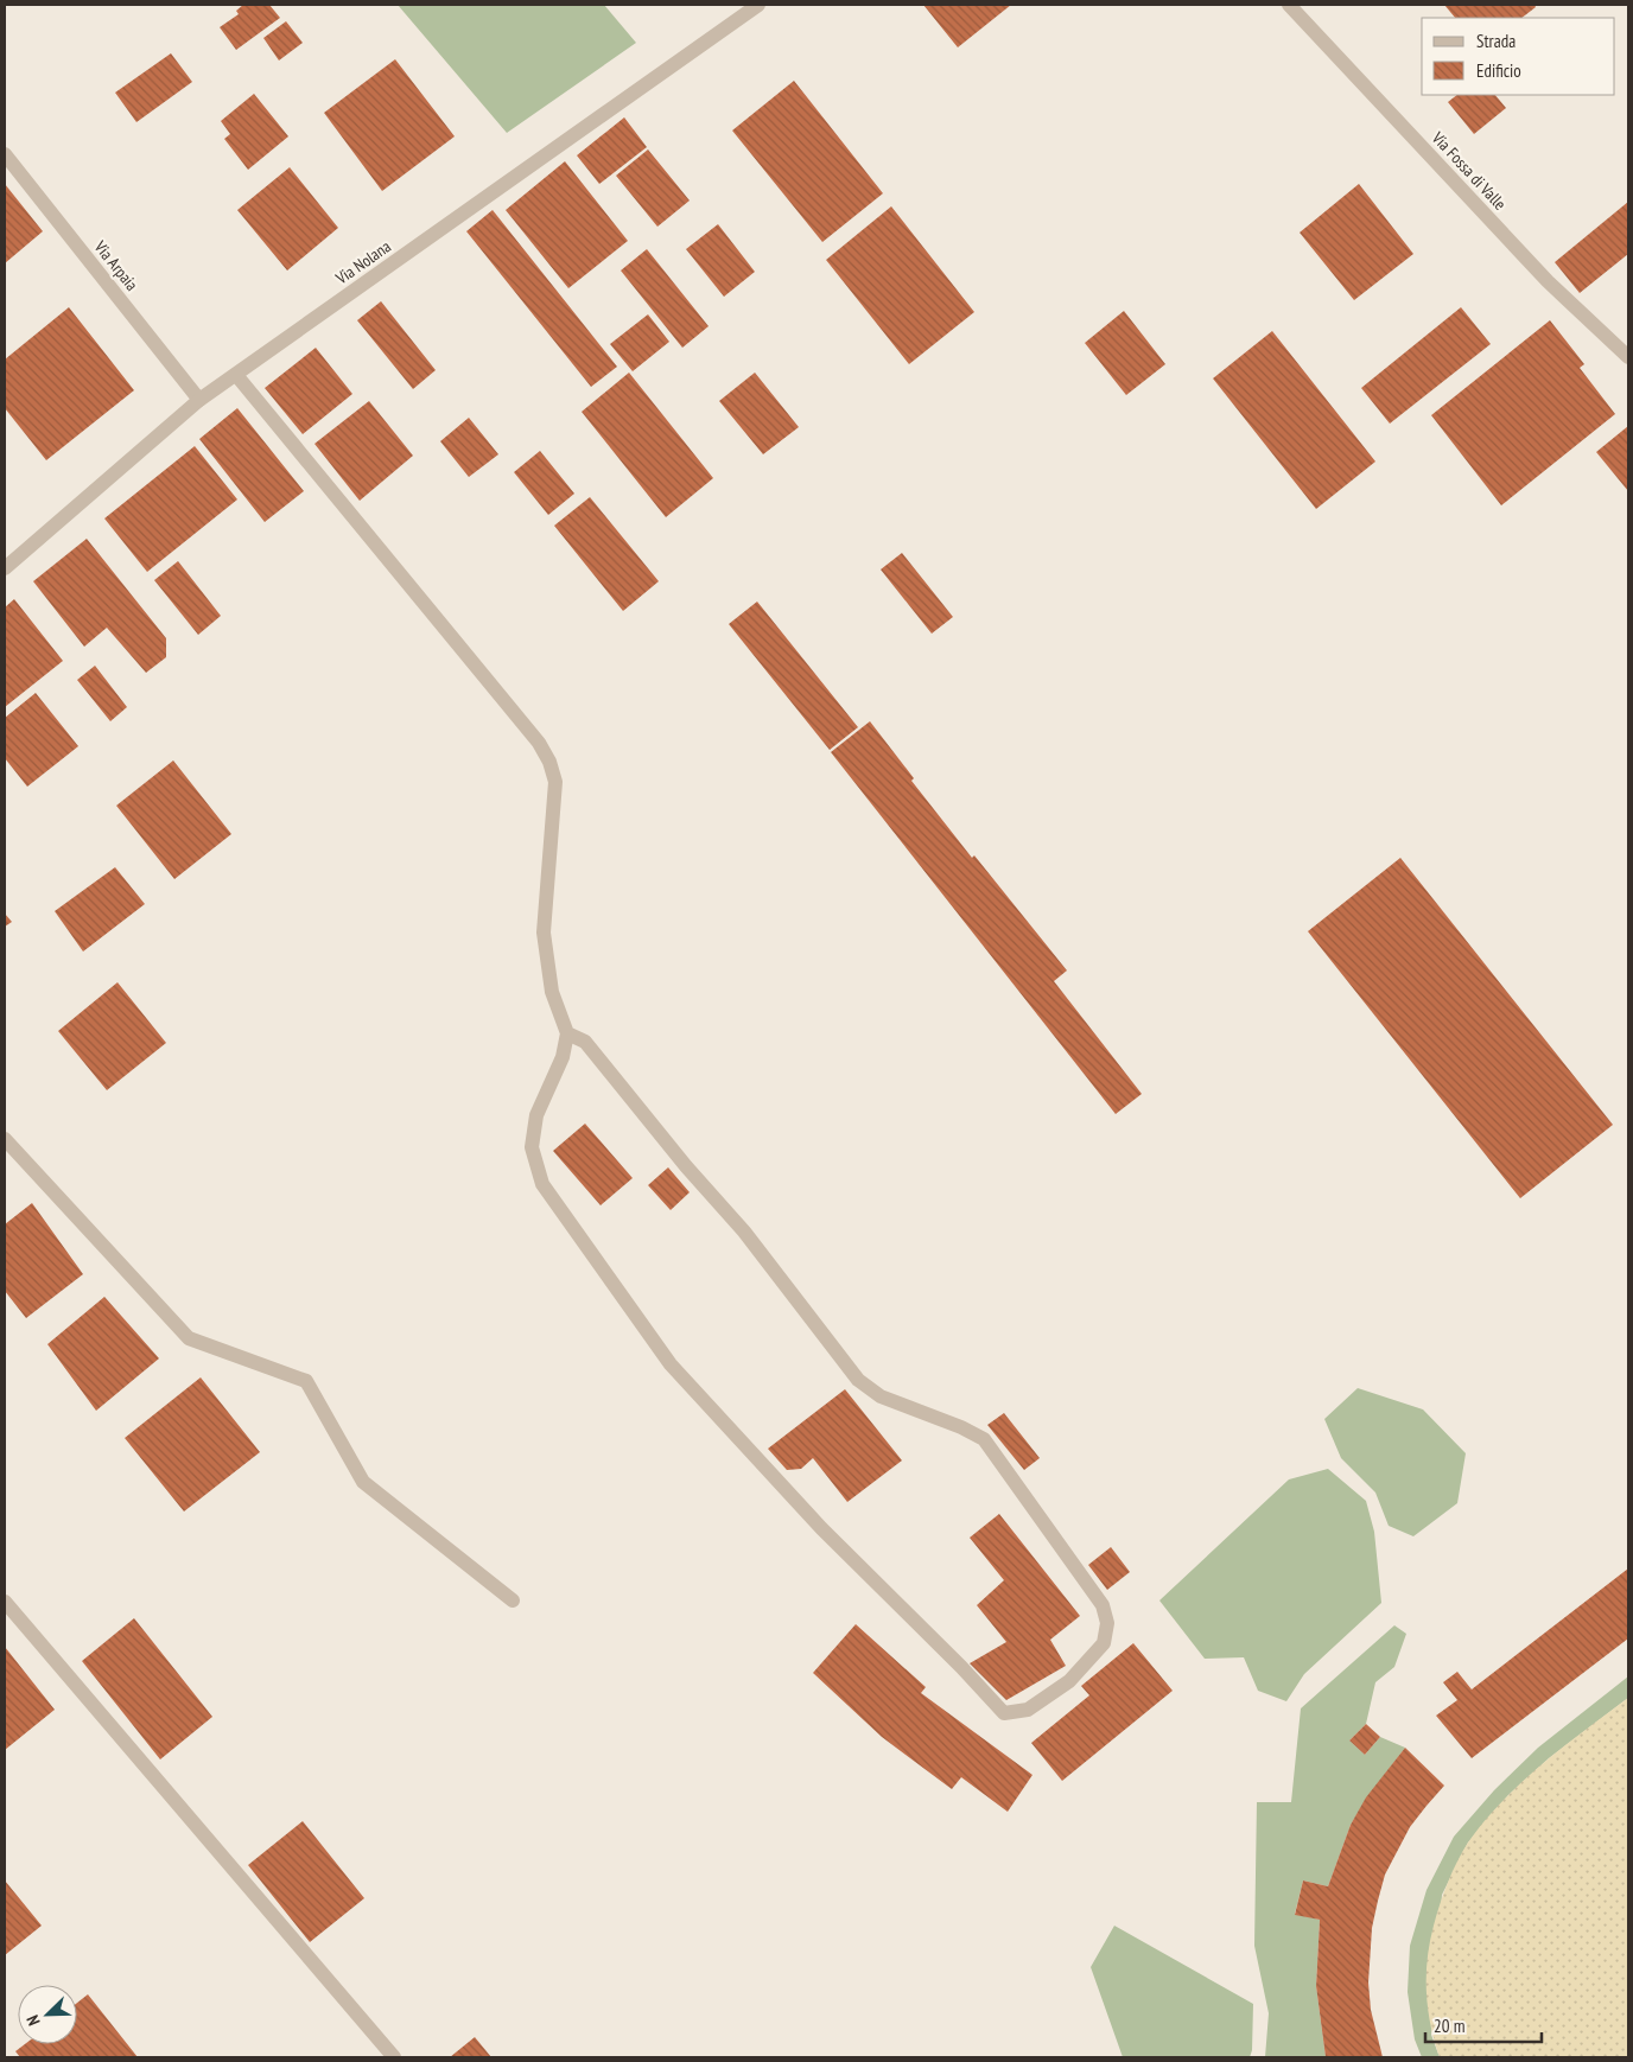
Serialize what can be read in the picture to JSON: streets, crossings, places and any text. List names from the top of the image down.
{
  "streets": {
    "street": ["Via Fossa di Valle", "Via Nolana", "Via Arpaia"]
  },
  "crossings": [
    ["Via Nolana", "Via Arpaia"]
  ],
  "legend": ["Strada", "Edificio"],
  "scale_bar": "20 m",
  "north": "bottom left"
}
